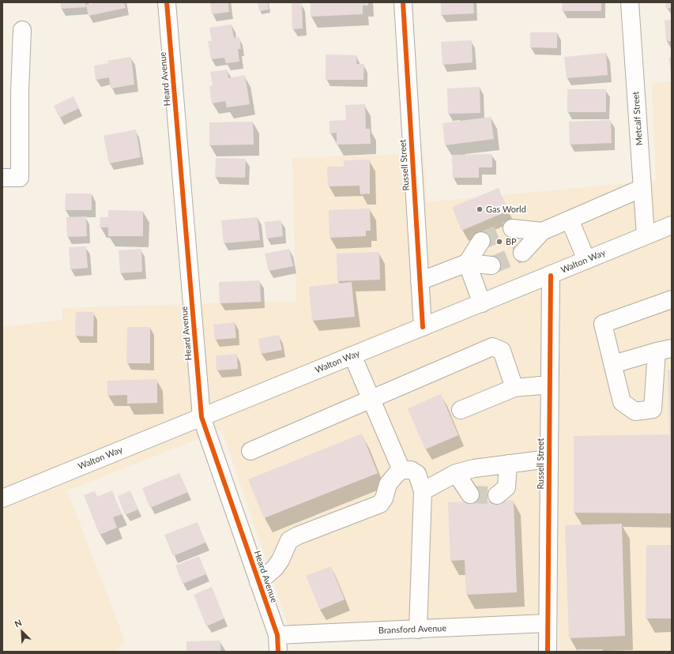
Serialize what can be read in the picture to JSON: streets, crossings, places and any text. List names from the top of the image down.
{
  "streets": {
    "street": [
      "Heard Avenue",
      "Metcalf Street",
      "Russell Street",
      "Walton Way",
      "Bransford Avenue"
    ]
  },
  "crossings": [
    ["Heard Avenue", "Walton Way"],
    ["Heard Avenue", "Bransford Avenue"],
    ["Metcalf Street", "Walton Way"],
    ["Russell Street", "Walton Way"],
    ["Russell Street", "Bransford Avenue"]
  ],
  "places": ["Gas World", "BP"],
  "north": "top left"
}
